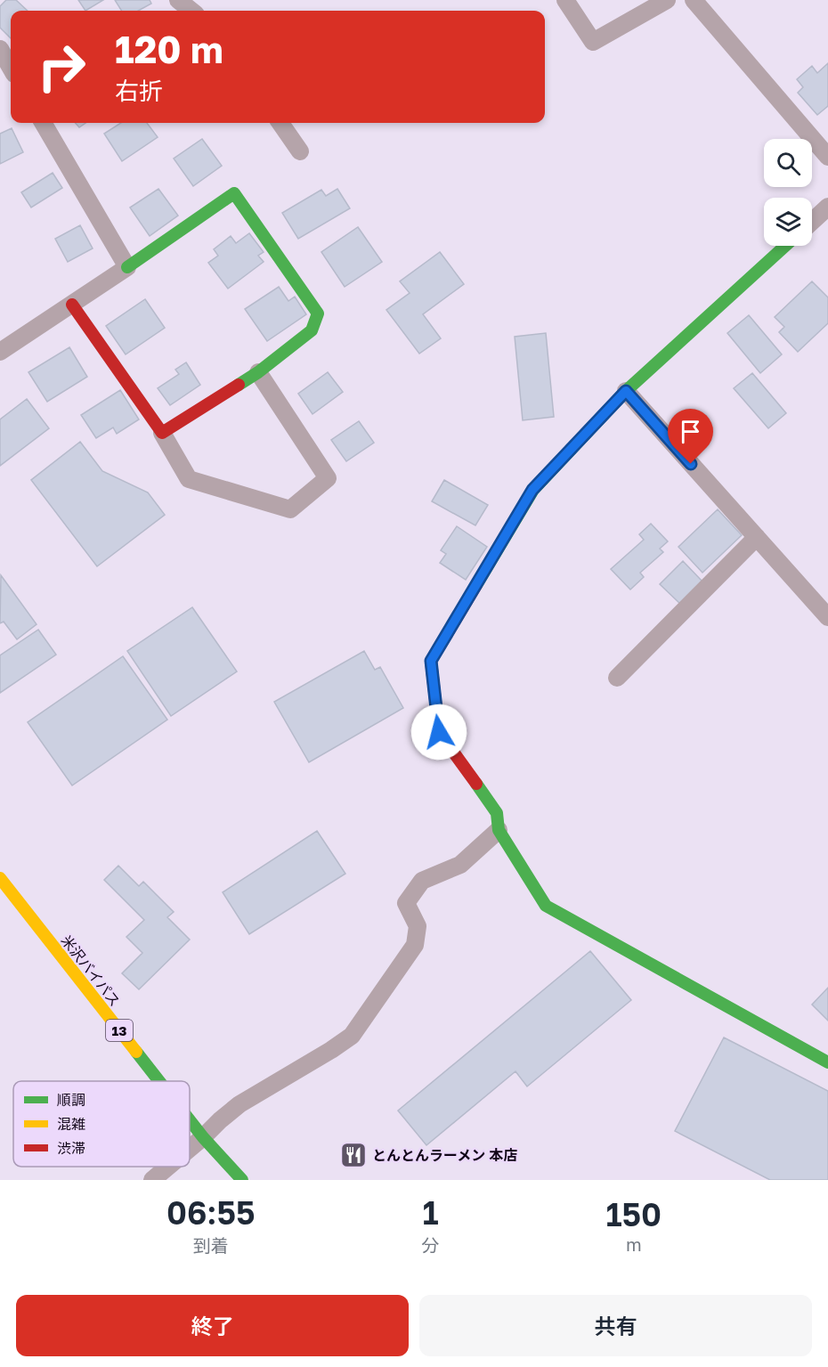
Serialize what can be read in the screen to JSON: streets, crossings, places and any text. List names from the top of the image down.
{
  "streets": {
    "main road": ["米沢バイパス", "13"]
  },
  "places": {
    "restaurant": ["とんとんラーメン 本店"]
  },
  "legend": ["順調", "混雑", "渋滞"],
  "page": {
    "turn": ["120 m", "右折"],
    "eta": [
      "06:55",
      "到着",
      "1",
      "分",
      "150",
      "m"
    ],
    "buttons": ["終了", "共有"]
  }
}
